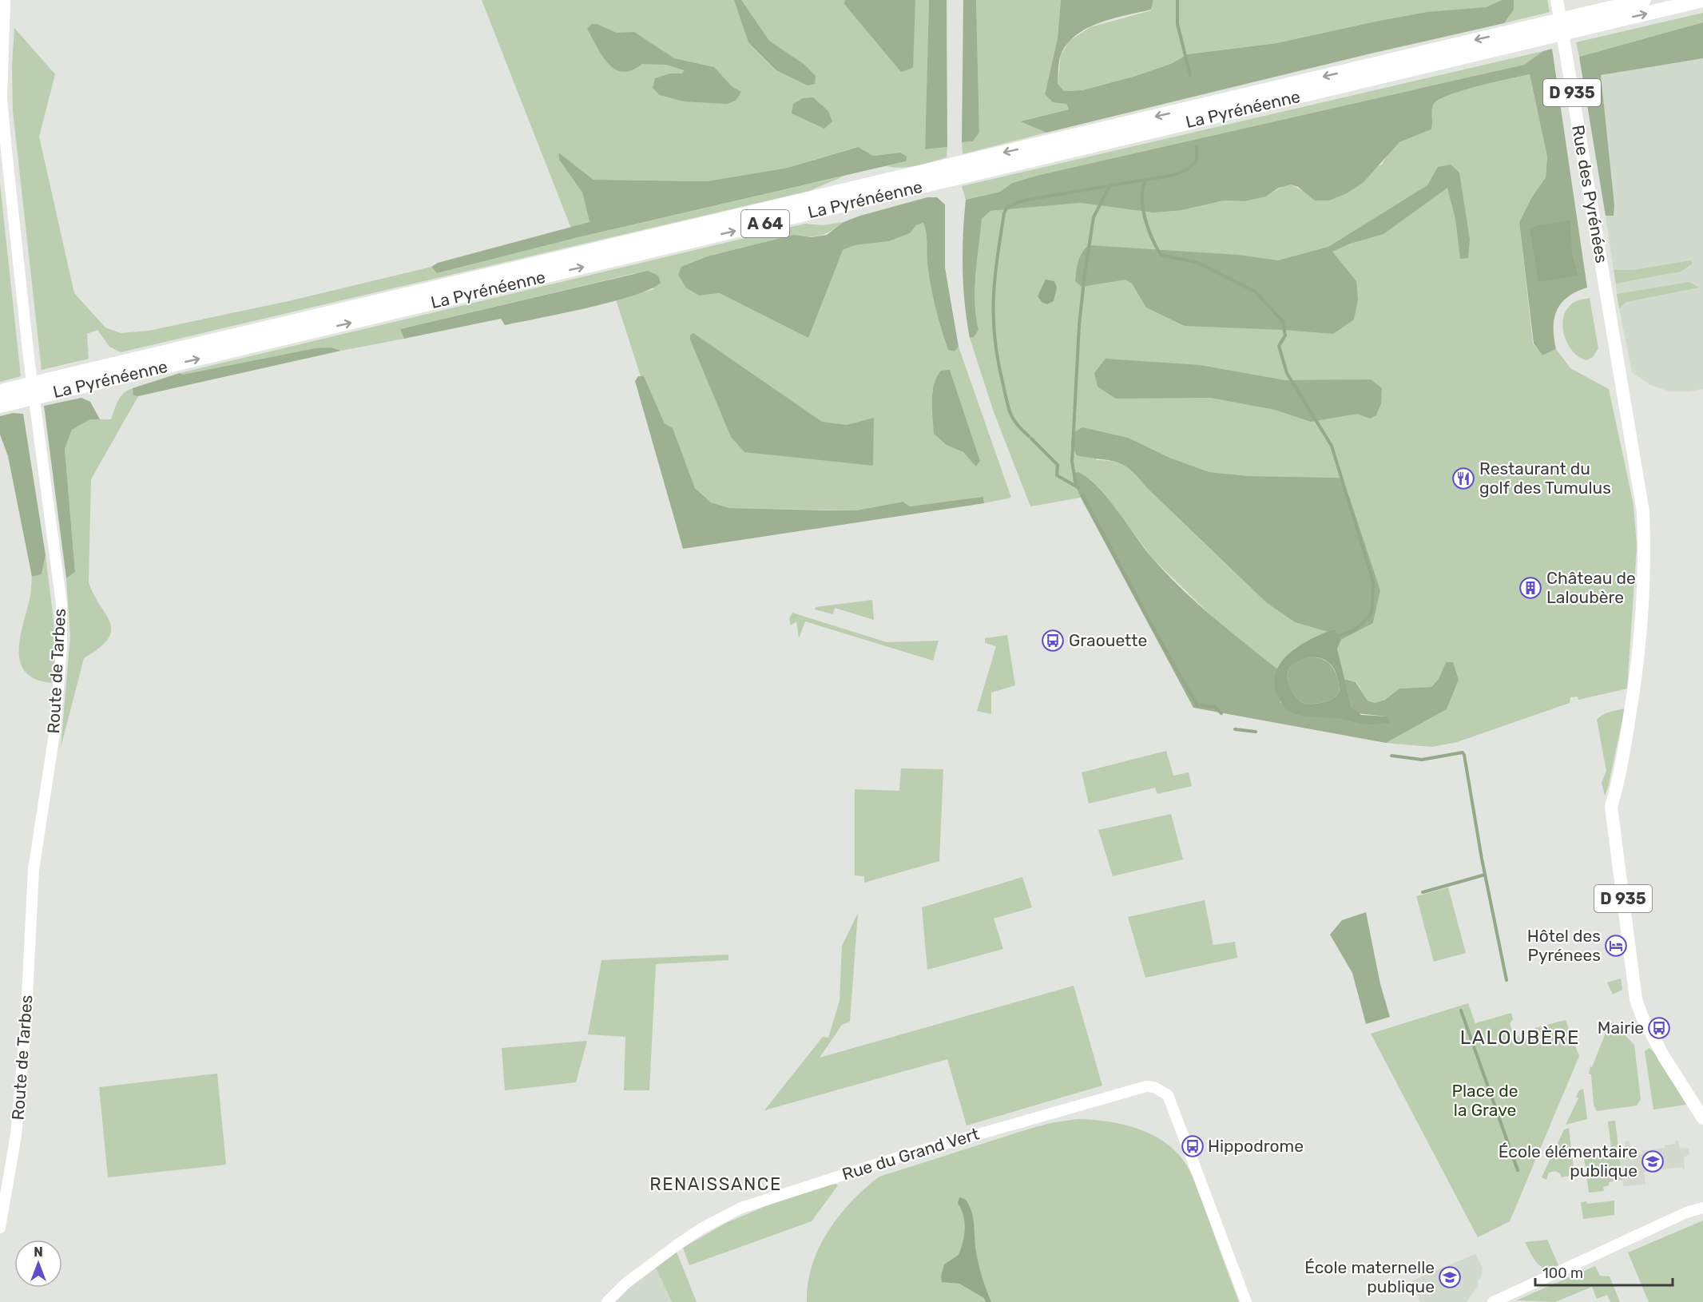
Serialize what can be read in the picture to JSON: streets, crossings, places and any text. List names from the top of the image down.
{
  "streets": {
    "highway": ["La Pyrénéenne", "A 64"],
    "main road": ["D 935", "Rue des Pyrénées"],
    "street": ["Route de Tarbes", "Rue du Grand Vert"]
  },
  "districts": ["LALOUBÈRE", "RENAISSANCE"],
  "parks": ["Place de la Grave"],
  "places": {
    "restaurant": ["Restaurant du golf des Tumulus"],
    "building": ["Château de Laloubère"],
    "bus stop": ["Graouette", "Mairie", "Hippodrome"],
    "hotel": ["Hôtel des Pyrénees"],
    "school or university": ["École élémentaire publique", "École maternelle publique"]
  },
  "scale_bar": "100 m",
  "north": "top"
}
